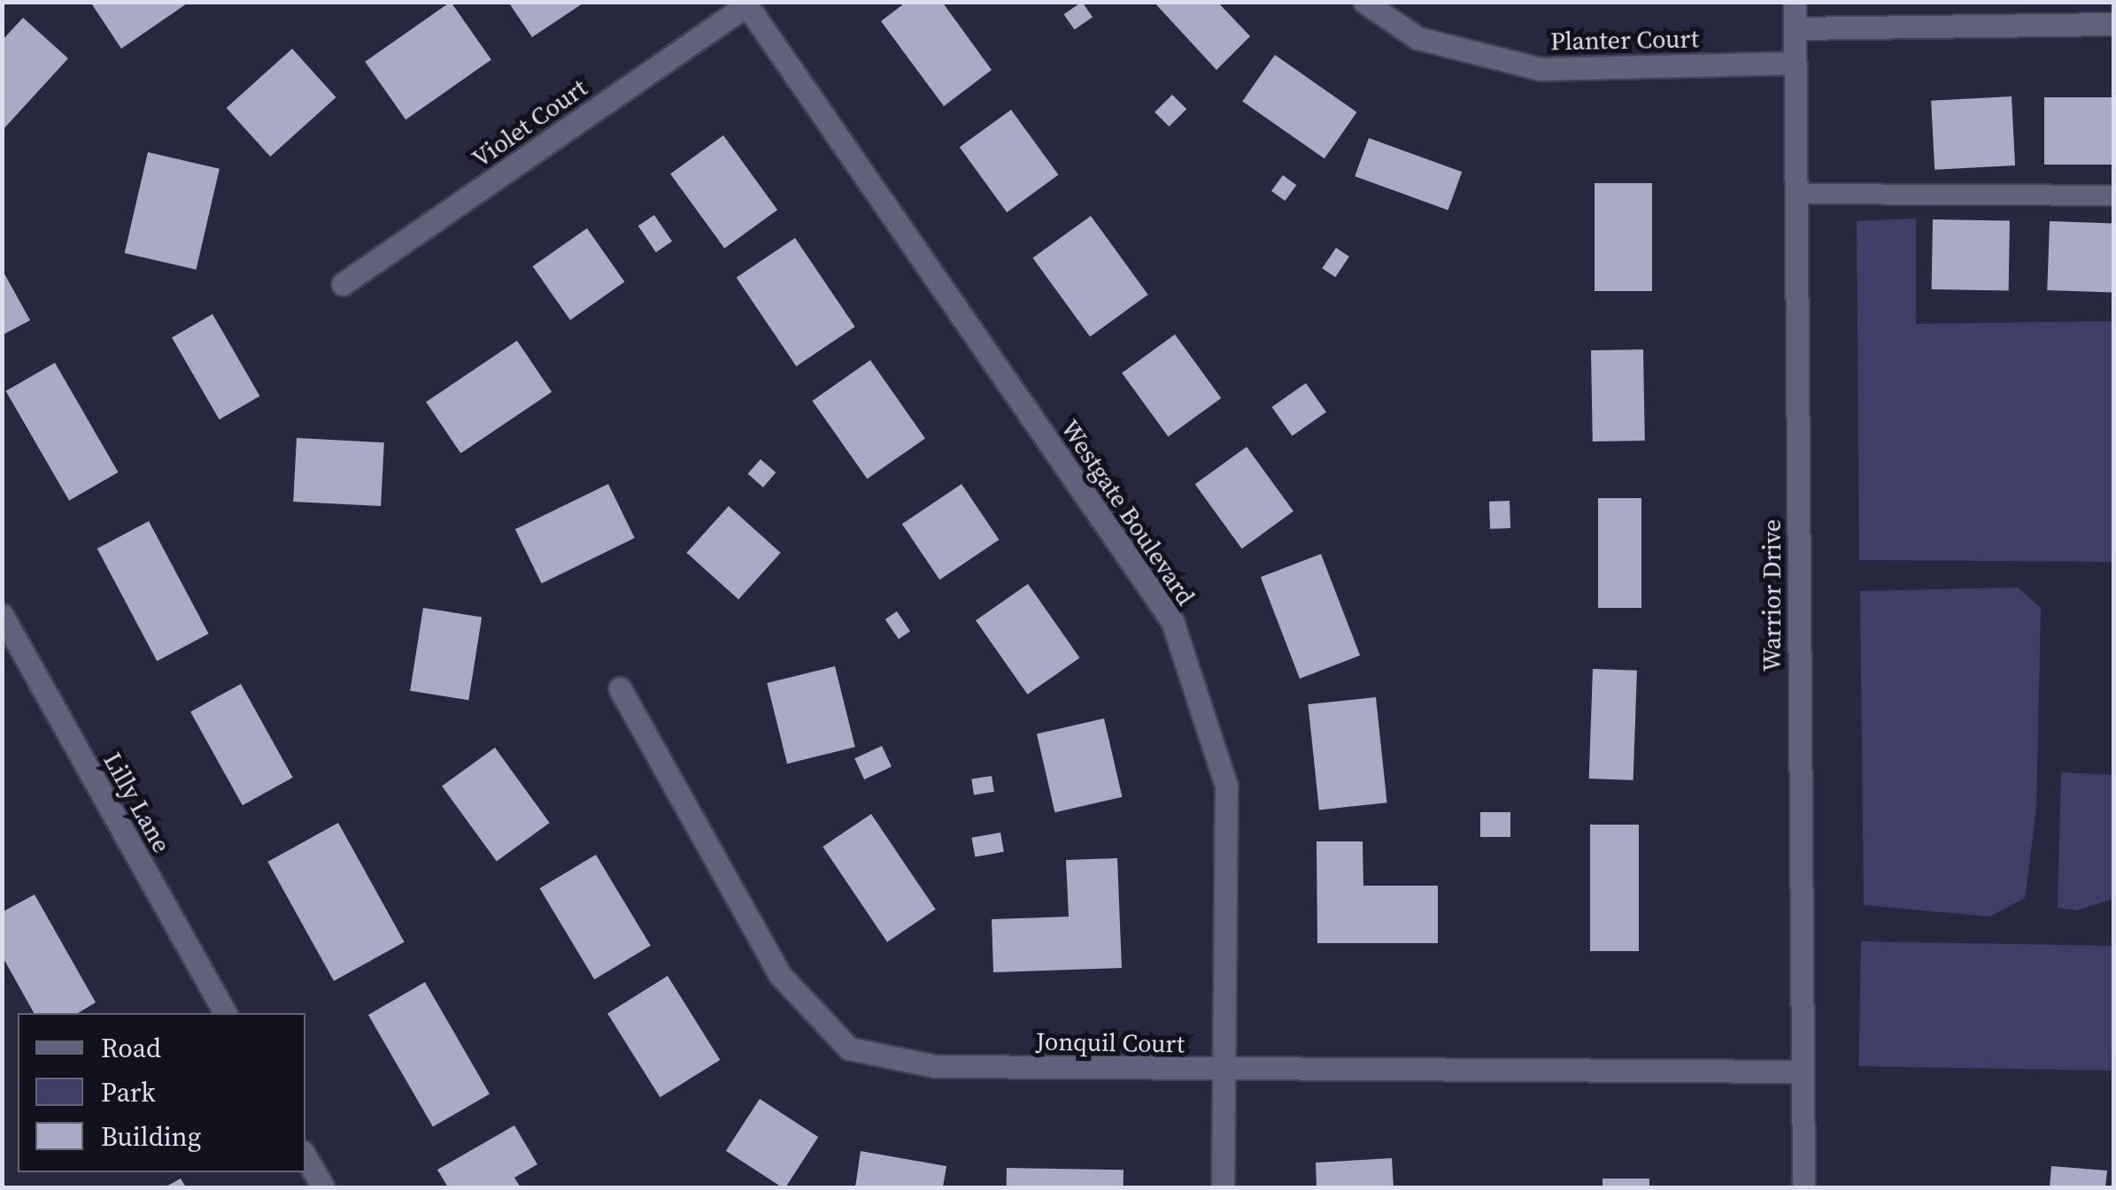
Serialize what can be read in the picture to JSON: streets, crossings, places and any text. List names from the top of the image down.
{
  "streets": {
    "street": [
      "Planter Court",
      "Violet Court",
      "Westgate Boulevard",
      "Warrior Drive",
      "Lilly Lane",
      "Jonquil Court"
    ]
  },
  "crossings": [
    ["Planter Court", "Warrior Drive"],
    ["Violet Court", "Westgate Boulevard"],
    ["Westgate Boulevard", "Jonquil Court"],
    ["Warrior Drive", "Jonquil Court"]
  ],
  "legend": ["Road", "Park", "Building"]
}
